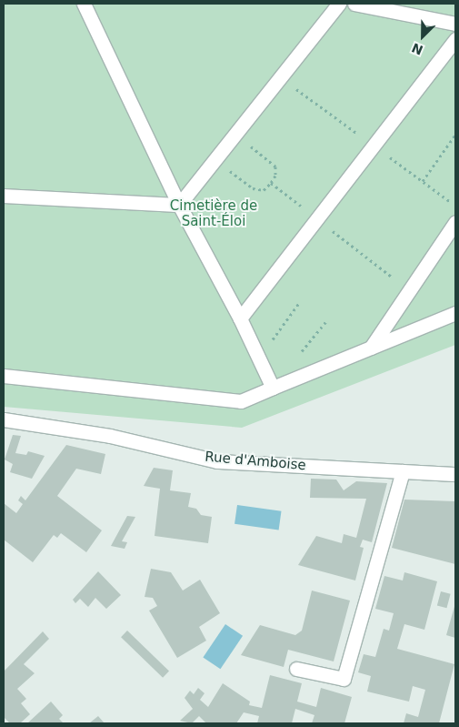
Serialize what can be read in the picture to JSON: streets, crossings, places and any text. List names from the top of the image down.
{
  "streets": {
    "street": ["Rue d'Amboise"]
  },
  "parks": ["Cimetière de Saint-Éloi"],
  "north": "bottom left"
}
